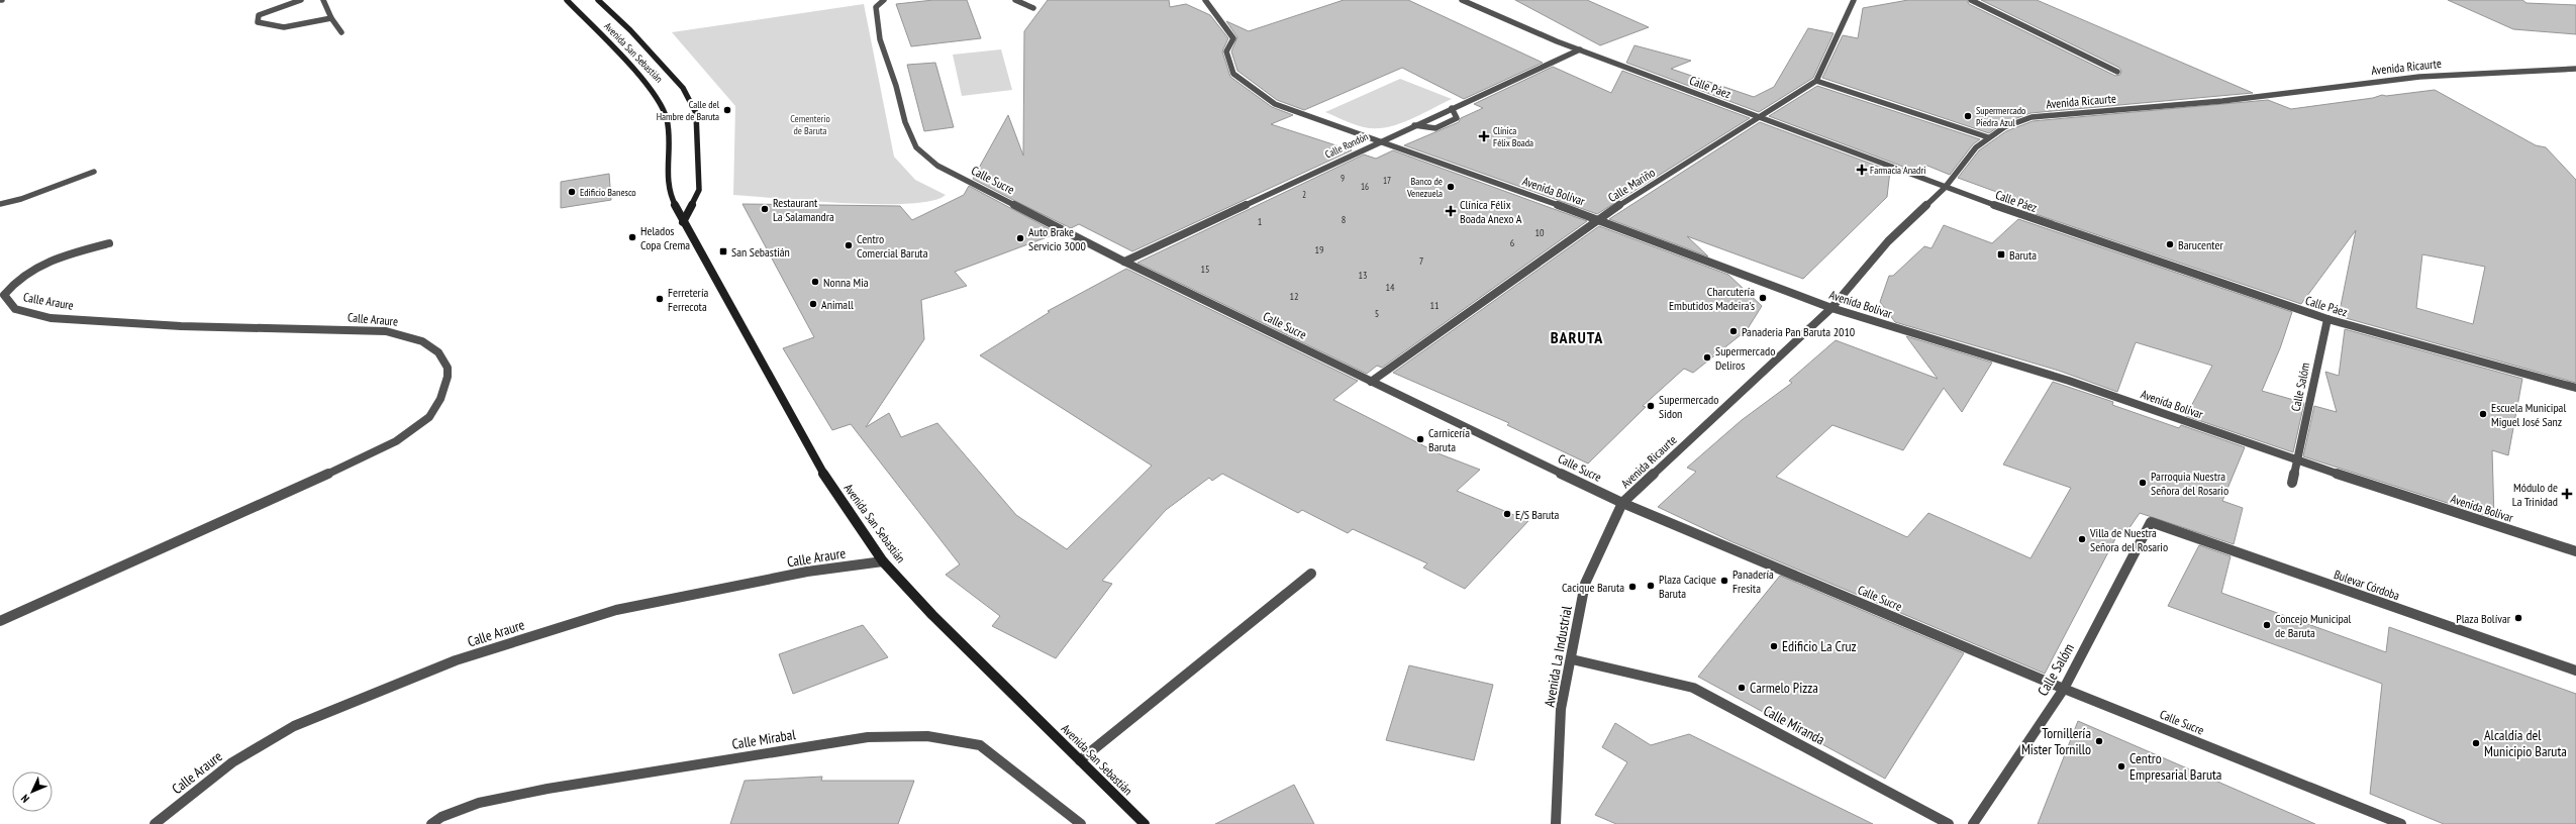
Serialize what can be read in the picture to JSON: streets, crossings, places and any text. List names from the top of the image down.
{
  "streets": {
    "street": [
      "Avenida San Sebastián",
      "Avenida Ricaurte",
      "Calle Páez",
      "Calle Rondón",
      "Calle Sucre",
      "Calle Mariño",
      "Avenida Bolívar",
      "Calle Araure",
      "Calle Salóm",
      "Bulevar Córdoba",
      "Avenida La Industrial",
      "Calle Miranda",
      "Calle Mirabal"
    ]
  },
  "crossings": [
    ["Avenida San Sebastián", "Calle Araure"],
    ["Avenida Ricaurte", "Calle Páez"],
    ["Avenida Ricaurte", "Calle Sucre"],
    ["Avenida Ricaurte", "Avenida Bolívar"],
    ["Avenida Ricaurte", "Avenida La Industrial"],
    ["Calle Páez", "Calle Rondón"],
    ["Calle Páez", "Calle Mariño"],
    ["Calle Páez", "Calle Salóm"],
    ["Calle Rondón", "Calle Sucre"],
    ["Calle Rondón", "Avenida Bolívar"],
    ["Calle Sucre", "Calle Mariño"],
    ["Calle Sucre", "Calle Salóm"],
    ["Calle Sucre", "Avenida La Industrial"],
    ["Calle Mariño", "Avenida Bolívar"],
    ["Avenida Bolívar", "Calle Salóm"],
    ["Calle Salóm", "Bulevar Córdoba"],
    ["Avenida La Industrial", "Calle Miranda"]
  ],
  "districts": ["BARUTA"],
  "parks": ["Cementerio de Baruta"],
  "places": {
    "other": [
      "Calle del Hambre de Baruta",
      "Supermercado Piedra Azul",
      "Banco de Venezuela",
      "Edificio Banesco",
      "Restaurant La Salamandra",
      "Helados Copa Crema",
      "Auto Brake Servicio 3000",
      "Barucenter",
      "Centro Comercial Baruta",
      "Nonna Mia",
      "Charcutería Embutidos Madeira's",
      "Ferretería Ferrecota",
      "Animall",
      "Panaderia Pan Baruta 2010",
      "Supermercado Deliros",
      "Supermercado Sidon",
      "Escuela Municipal Miguel José Sanz",
      "Carnicería Baruta",
      "Parroquia Nuestra Señora del Rosario",
      "E/S Baruta",
      "Villa de Nuestra Señora del Rosario",
      "Panadería Fresita",
      "Plaza Cacique Baruta",
      "Cacique Baruta",
      "Plaza Bolívar",
      "Concejo Municipal de Baruta",
      "Edificio La Cruz",
      "Carmelo Pizza",
      "Tornillería Mister Tornillo",
      "Alcaldía del Municipio Baruta",
      "Centro Empresarial Baruta"
    ],
    "health": [
      "Clínica Félix Boada",
      "Farmacia Anadri",
      "Clínica Félix Boada Anexo A",
      "Módulo de La Trinidad"
    ],
    "transit": ["San Sebastián", "Baruta"]
  },
  "house_numbers": [
    "9",
    "17",
    "16",
    "2",
    "8",
    "1",
    "10",
    "6",
    "19",
    "7",
    "15",
    "13",
    "14",
    "12",
    "11",
    "5"
  ],
  "north": "bottom left"
}
